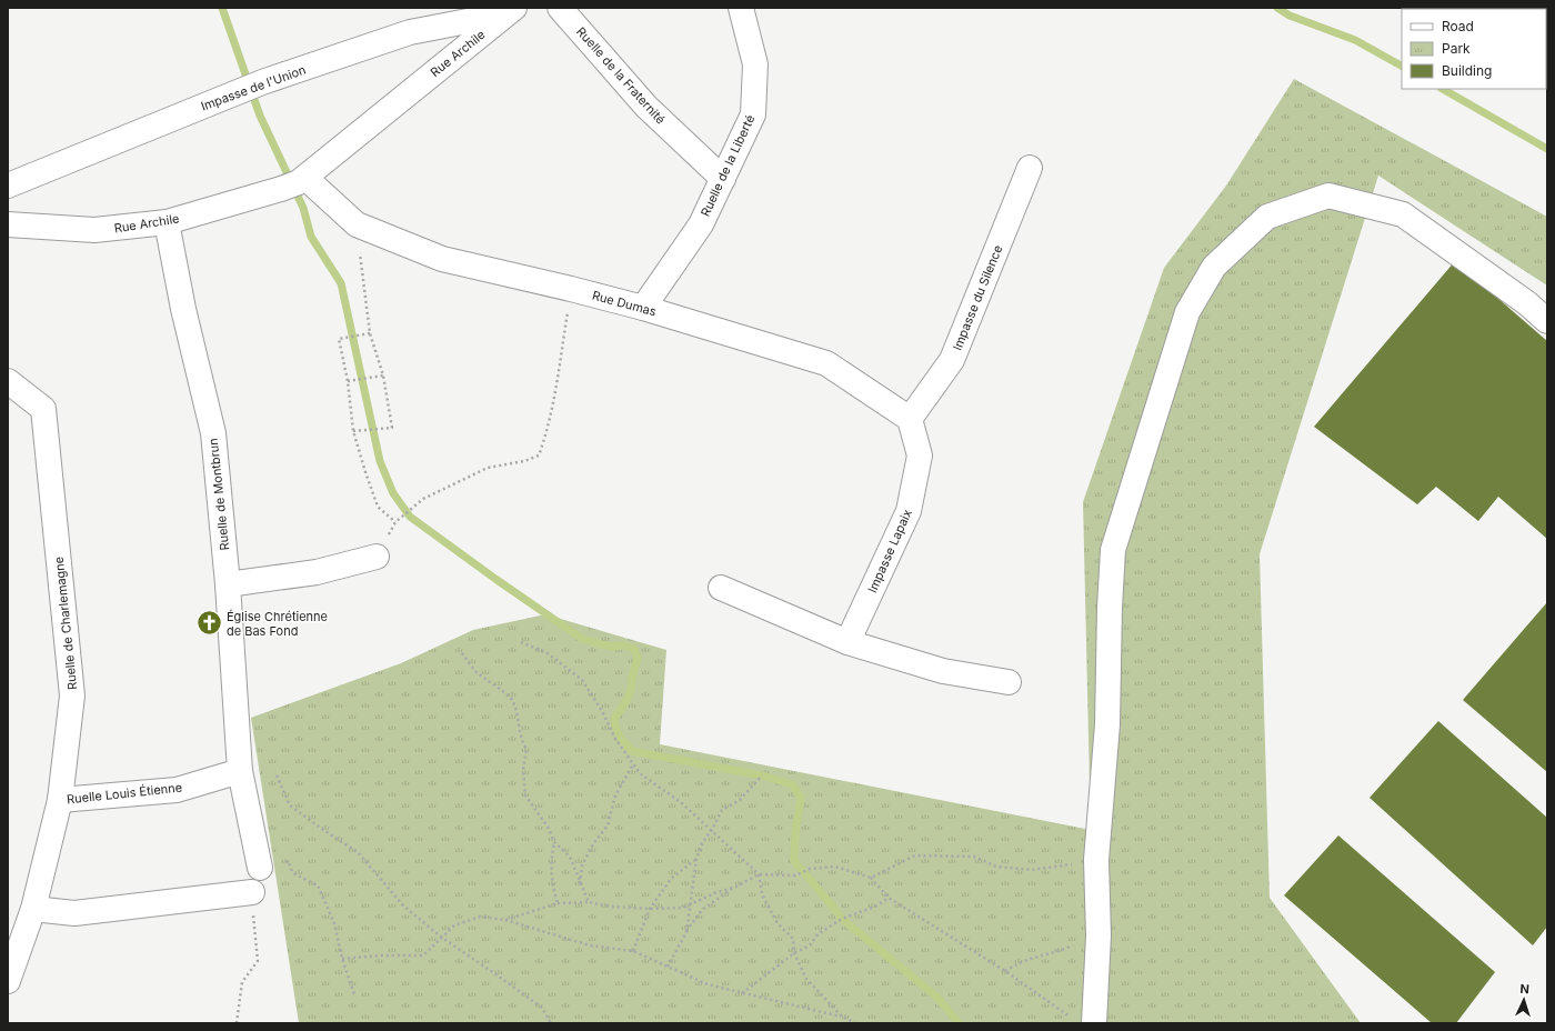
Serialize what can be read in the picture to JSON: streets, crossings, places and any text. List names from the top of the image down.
{
  "streets": {
    "street": [
      "Rue Archile",
      "Ruelle de la Fraternité",
      "Impasse de l'Union",
      "Ruelle de la Liberté",
      "Impasse du Silence",
      "Rue Dumas",
      "Ruelle de Montbrun",
      "Impasse Lapaix",
      "Ruelle de Charlemagne",
      "Ruelle Louis Étienne"
    ]
  },
  "crossings": [
    ["Rue Archile", "Impasse de l'Union"],
    ["Rue Archile", "Rue Dumas"],
    ["Rue Archile", "Ruelle de Montbrun"],
    ["Ruelle de la Fraternité", "Ruelle de la Liberté"],
    ["Ruelle de la Liberté", "Rue Dumas"],
    ["Impasse du Silence", "Rue Dumas"],
    ["Impasse du Silence", "Impasse Lapaix"],
    ["Rue Dumas", "Impasse Lapaix"],
    ["Ruelle de Montbrun", "Ruelle Louis Étienne"],
    ["Ruelle de Charlemagne", "Ruelle Louis Étienne"]
  ],
  "places": {
    "church": ["Église Chrétienne de Bas Fond"]
  },
  "legend": ["Road", "Park", "Building"],
  "north": "top"
}
